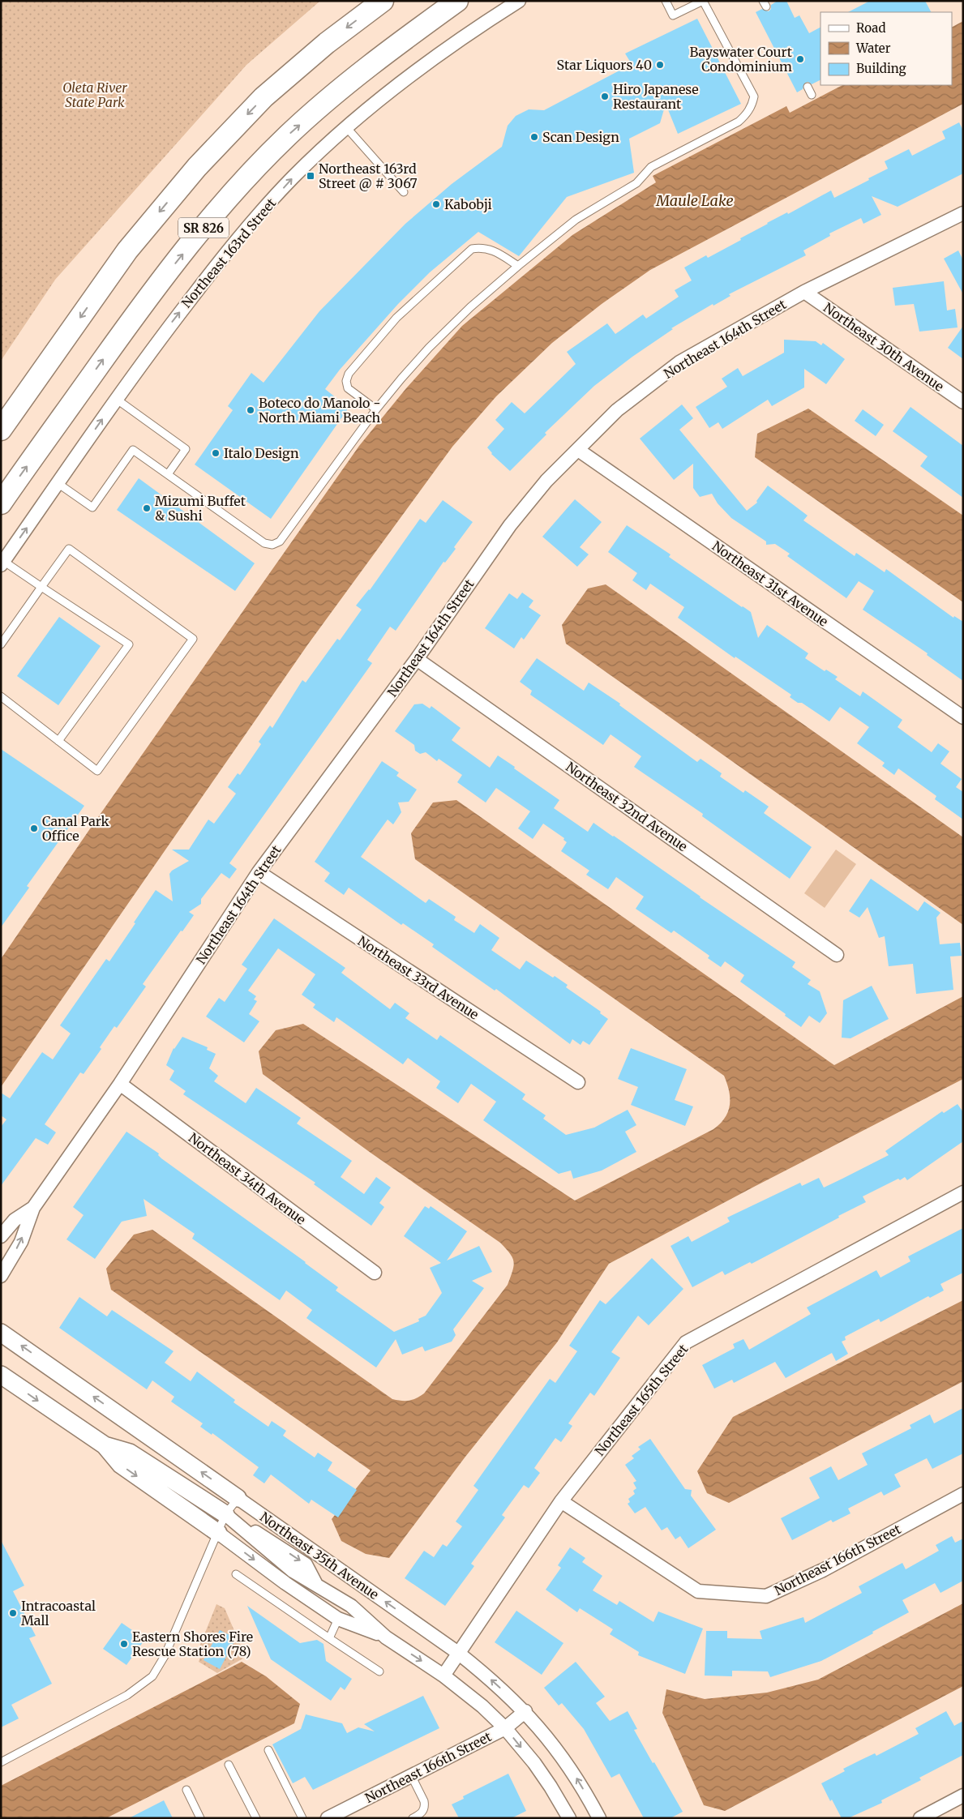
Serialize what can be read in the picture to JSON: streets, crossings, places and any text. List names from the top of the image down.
{
  "streets": {
    "main road": ["SR 826"],
    "street": [
      "Northeast 163rd Street",
      "Northeast 164th Street",
      "Northeast 30th Avenue",
      "Northeast 31st Avenue",
      "Northeast 32nd Avenue",
      "Northeast 33rd Avenue",
      "Northeast 34th Avenue",
      "Northeast 165th Street",
      "Northeast 35th Avenue",
      "Northeast 166th Street"
    ]
  },
  "crossings": [
    ["Northeast 164th Street", "Northeast 30th Avenue"],
    ["Northeast 164th Street", "Northeast 31st Avenue"],
    ["Northeast 164th Street", "Northeast 32nd Avenue"],
    ["Northeast 164th Street", "Northeast 33rd Avenue"],
    ["Northeast 164th Street", "Northeast 34th Avenue"],
    ["Northeast 165th Street", "Northeast 35th Avenue"],
    ["Northeast 165th Street", "Northeast 166th Street"],
    ["Northeast 35th Avenue", "Northeast 166th Street"]
  ],
  "one_way": ["Northeast 163rd Street"],
  "water": ["Maule Lake"],
  "parks": ["Oleta River State Park"],
  "places": {
    "other": [
      "Bayswater Court Condominium",
      "Star Liquors 40",
      "Hiro Japanese Restaurant",
      "Scan Design",
      "Kabobji",
      "Boteco do Manolo - North Miami Beach",
      "Italo Design",
      "Mizumi Buffet & Sushi",
      "Canal Park Office",
      "Intracoastal Mall",
      "Eastern Shores Fire Rescue Station (78)"
    ],
    "transit": ["Northeast 163rd Street @ # 3067"]
  },
  "legend": ["Road", "Water", "Building"]
}
